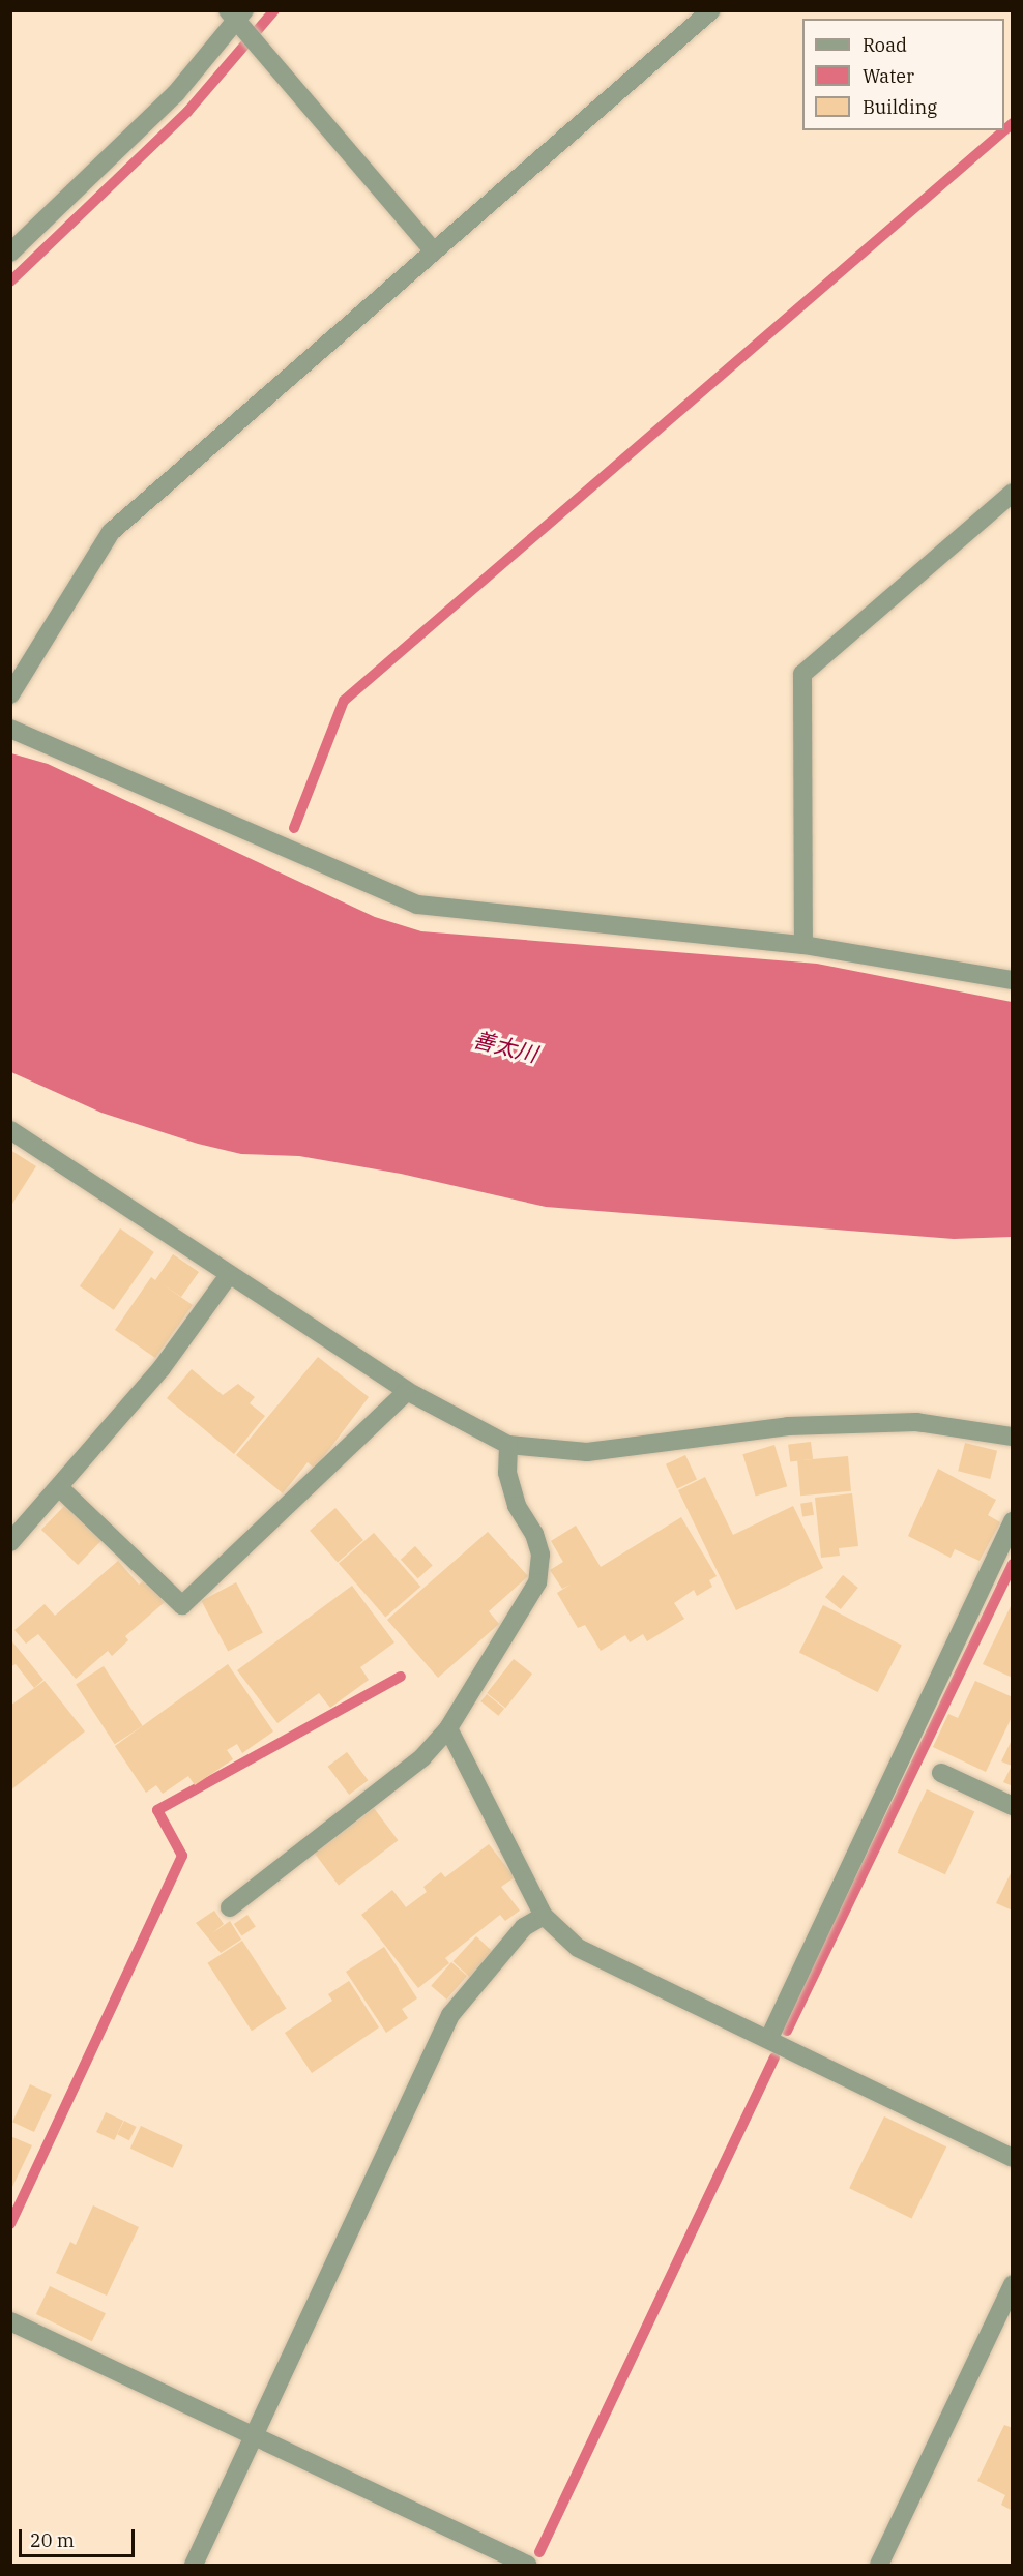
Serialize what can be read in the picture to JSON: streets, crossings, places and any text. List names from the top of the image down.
{
  "water": ["善太川"],
  "legend": ["Road", "Water", "Building"],
  "scale_bar": "20 m"
}
